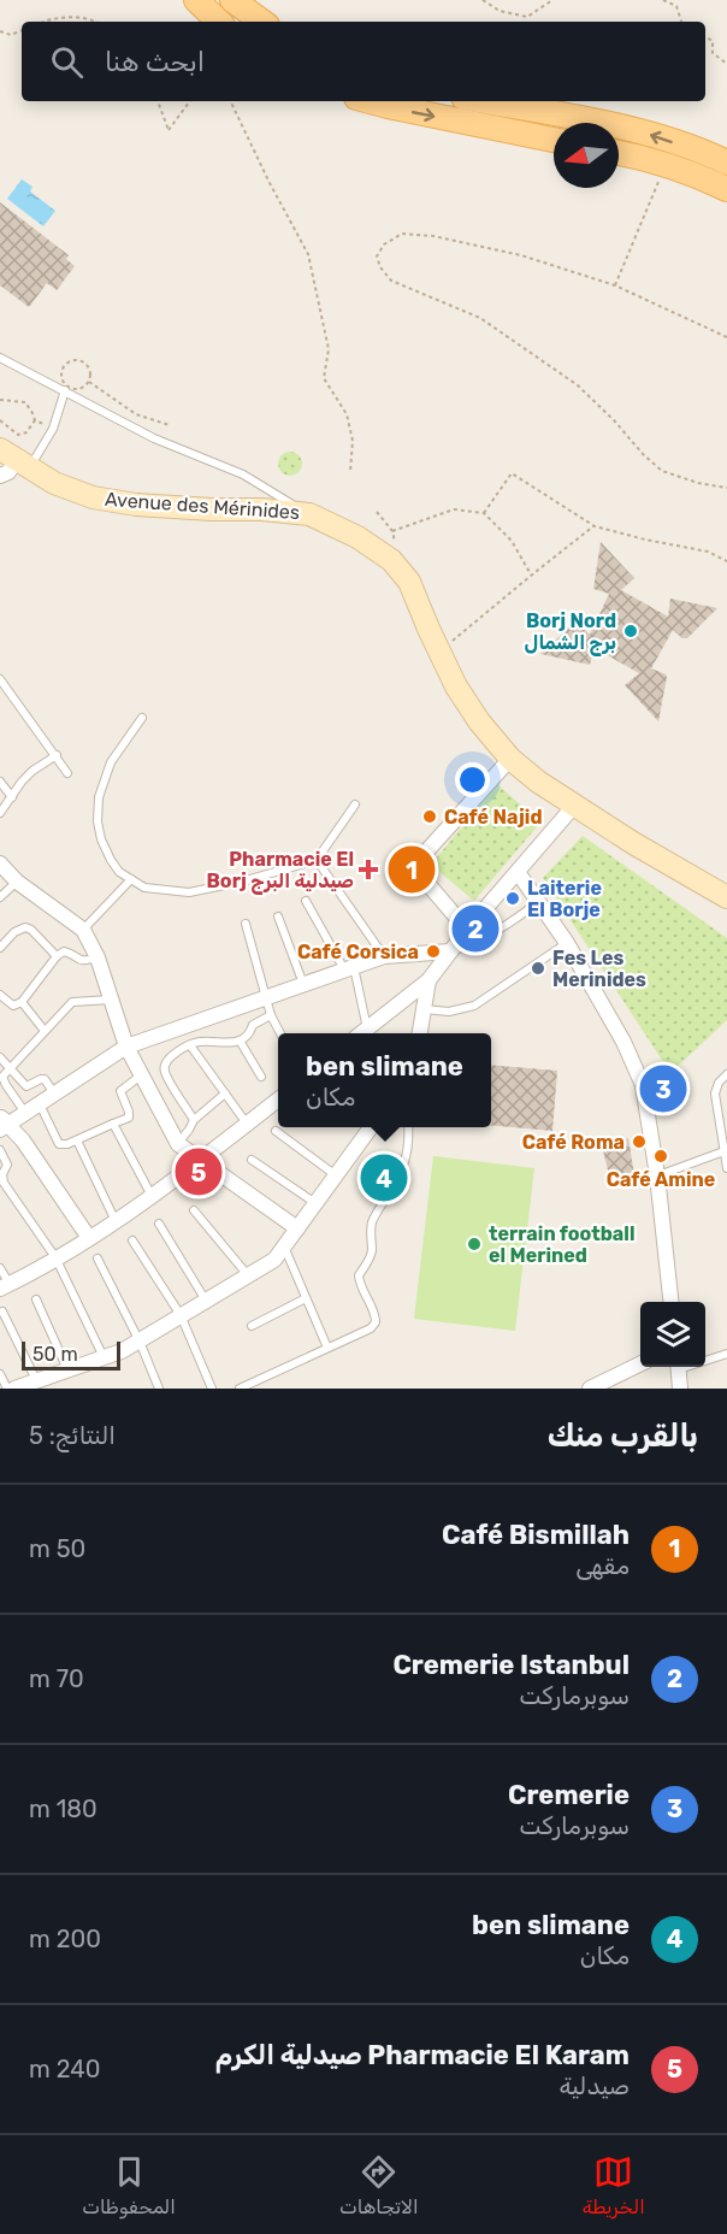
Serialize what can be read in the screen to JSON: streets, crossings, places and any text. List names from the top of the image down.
{
  "streets": {
    "main road": ["Avenue des Mérinides"]
  },
  "places": {
    "other": [
      "Borj Nord برج الشمال",
      "Café Najid",
      "Laiterie El Borje",
      "Café Corsica",
      "Fes Les Merinides",
      "Café Roma",
      "Café Amine",
      "terrain football el Merined"
    ],
    "health": ["Pharmacie El Borj صيدلية البرج"]
  },
  "scale_bar": "50 m",
  "north": "left",
  "page": {
    "search": "ابحث هنا",
    "pins": [
      "1",
      "2",
      "3",
      "5",
      "4"
    ],
    "popup": ["ben slimane", "مكان"],
    "scale": "50 m",
    "heading": ["بالقرب منك", "النتائج: 5"],
    "list": [
      {
        "mark": "1",
        "name": "Café Bismillah",
        "note": "مقهى",
        "value": "50 m"
      },
      {
        "mark": "2",
        "name": "Cremerie Istanbul",
        "note": "سوبرماركت",
        "value": "70 m"
      },
      {
        "mark": "3",
        "name": "Cremerie",
        "note": "سوبرماركت",
        "value": "180 m"
      },
      {
        "mark": "4",
        "name": "ben slimane",
        "note": "مكان",
        "value": "200 m"
      },
      {
        "mark": "5",
        "name": "Pharmacie El Karam صيدلية الكرم",
        "note": "صيدلية",
        "value": "240 m"
      }
    ],
    "nav": ["الخريطة", "الاتجاهات", "المحفوظات"]
  }
}
